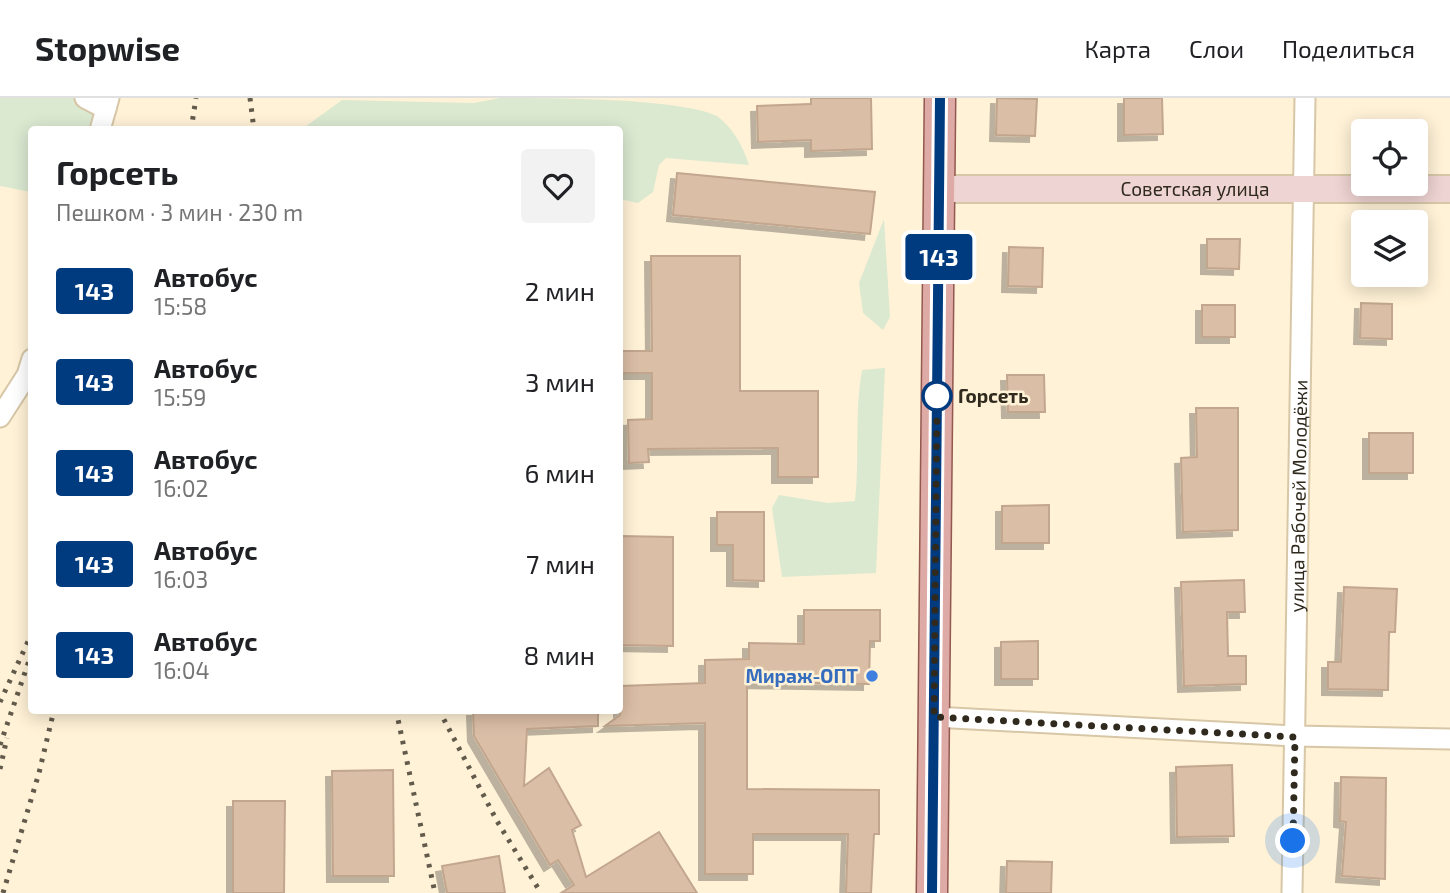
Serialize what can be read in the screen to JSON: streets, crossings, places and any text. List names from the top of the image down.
{
  "streets": {
    "street": ["Советская улица", "улица Рабочей Молодёжи"]
  },
  "crossings": [
    ["Советская улица", "улица Рабочей Молодёжи"]
  ],
  "places": ["Горсеть", "Мираж-ОПТ"],
  "lines": ["bus line 143"],
  "page": {
    "header": "Stopwise",
    "nav": ["Карта", "Слои", "Поделиться"],
    "on_map": "143",
    "heading": ["Горсеть", "Пешком · 3 мин · 230 m"],
    "list": [
      {
        "mark": "143",
        "name": "Автобус",
        "note": "15:58",
        "value": "2 мин"
      },
      {
        "mark": "143",
        "name": "Автобус",
        "note": "15:59",
        "value": "3 мин"
      },
      {
        "mark": "143",
        "name": "Автобус",
        "note": "16:02",
        "value": "6 мин"
      },
      {
        "mark": "143",
        "name": "Автобус",
        "note": "16:03",
        "value": "7 мин"
      },
      {
        "mark": "143",
        "name": "Автобус",
        "note": "16:04",
        "value": "8 мин"
      }
    ]
  }
}
